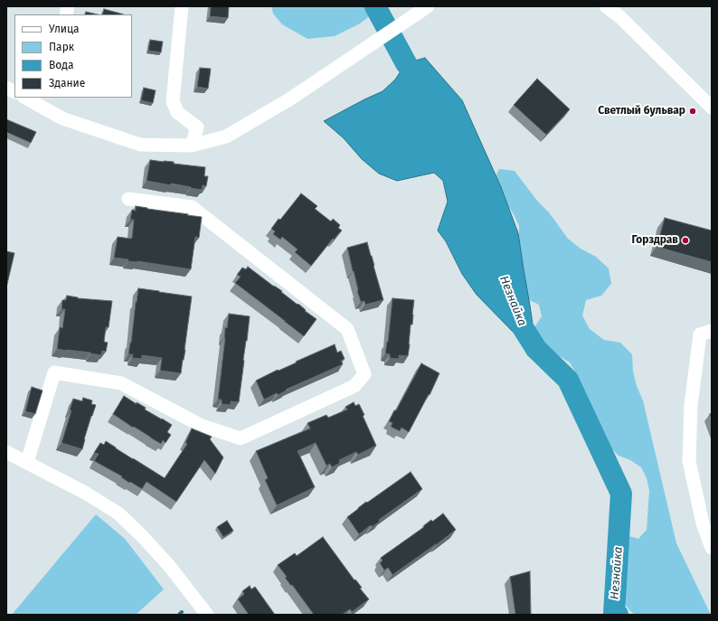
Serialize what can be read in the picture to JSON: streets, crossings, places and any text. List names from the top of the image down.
{
  "water": ["Незнайка"],
  "places": ["Светлый бульвар", "Горздрав"],
  "legend": [
    "Улица",
    "Парк",
    "Вода",
    "Здание"
  ]
}
